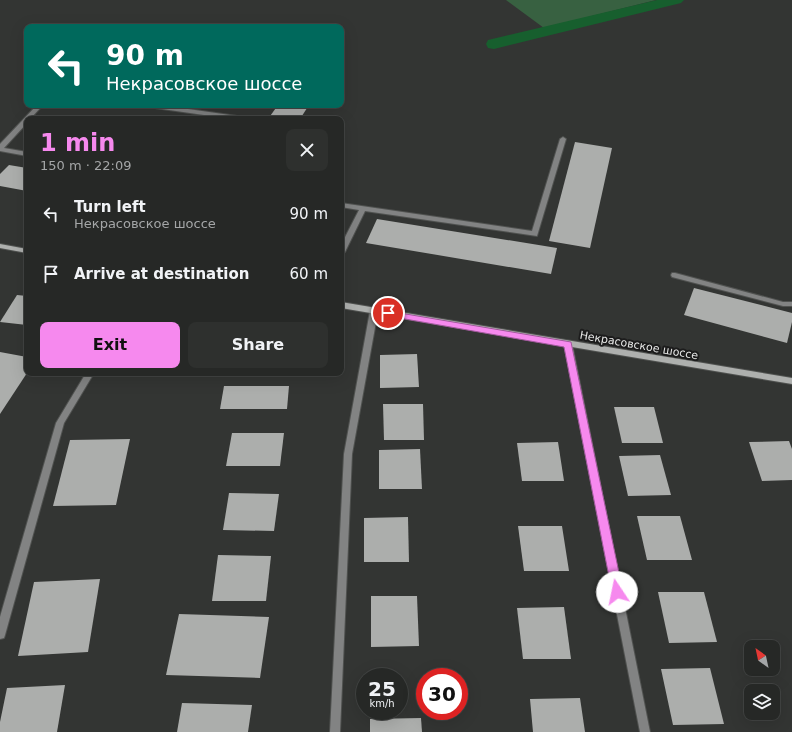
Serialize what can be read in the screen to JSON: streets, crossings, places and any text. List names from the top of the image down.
{
  "streets": {
    "main road": ["Некрасовское шоссе"]
  },
  "north": "top left",
  "page": {
    "turn": ["90 m", "Некрасовское шоссе"],
    "heading": ["1 min", "150 m · 22:09"],
    "list": [
      {
        "name": "Turn left",
        "note": "Некрасовское шоссе",
        "value": "90 m"
      },
      {
        "name": "Arrive at destination",
        "value": "60 m"
      }
    ],
    "buttons": ["Exit", "Share"],
    "speed": "25 km/h",
    "limit": "30"
  }
}
